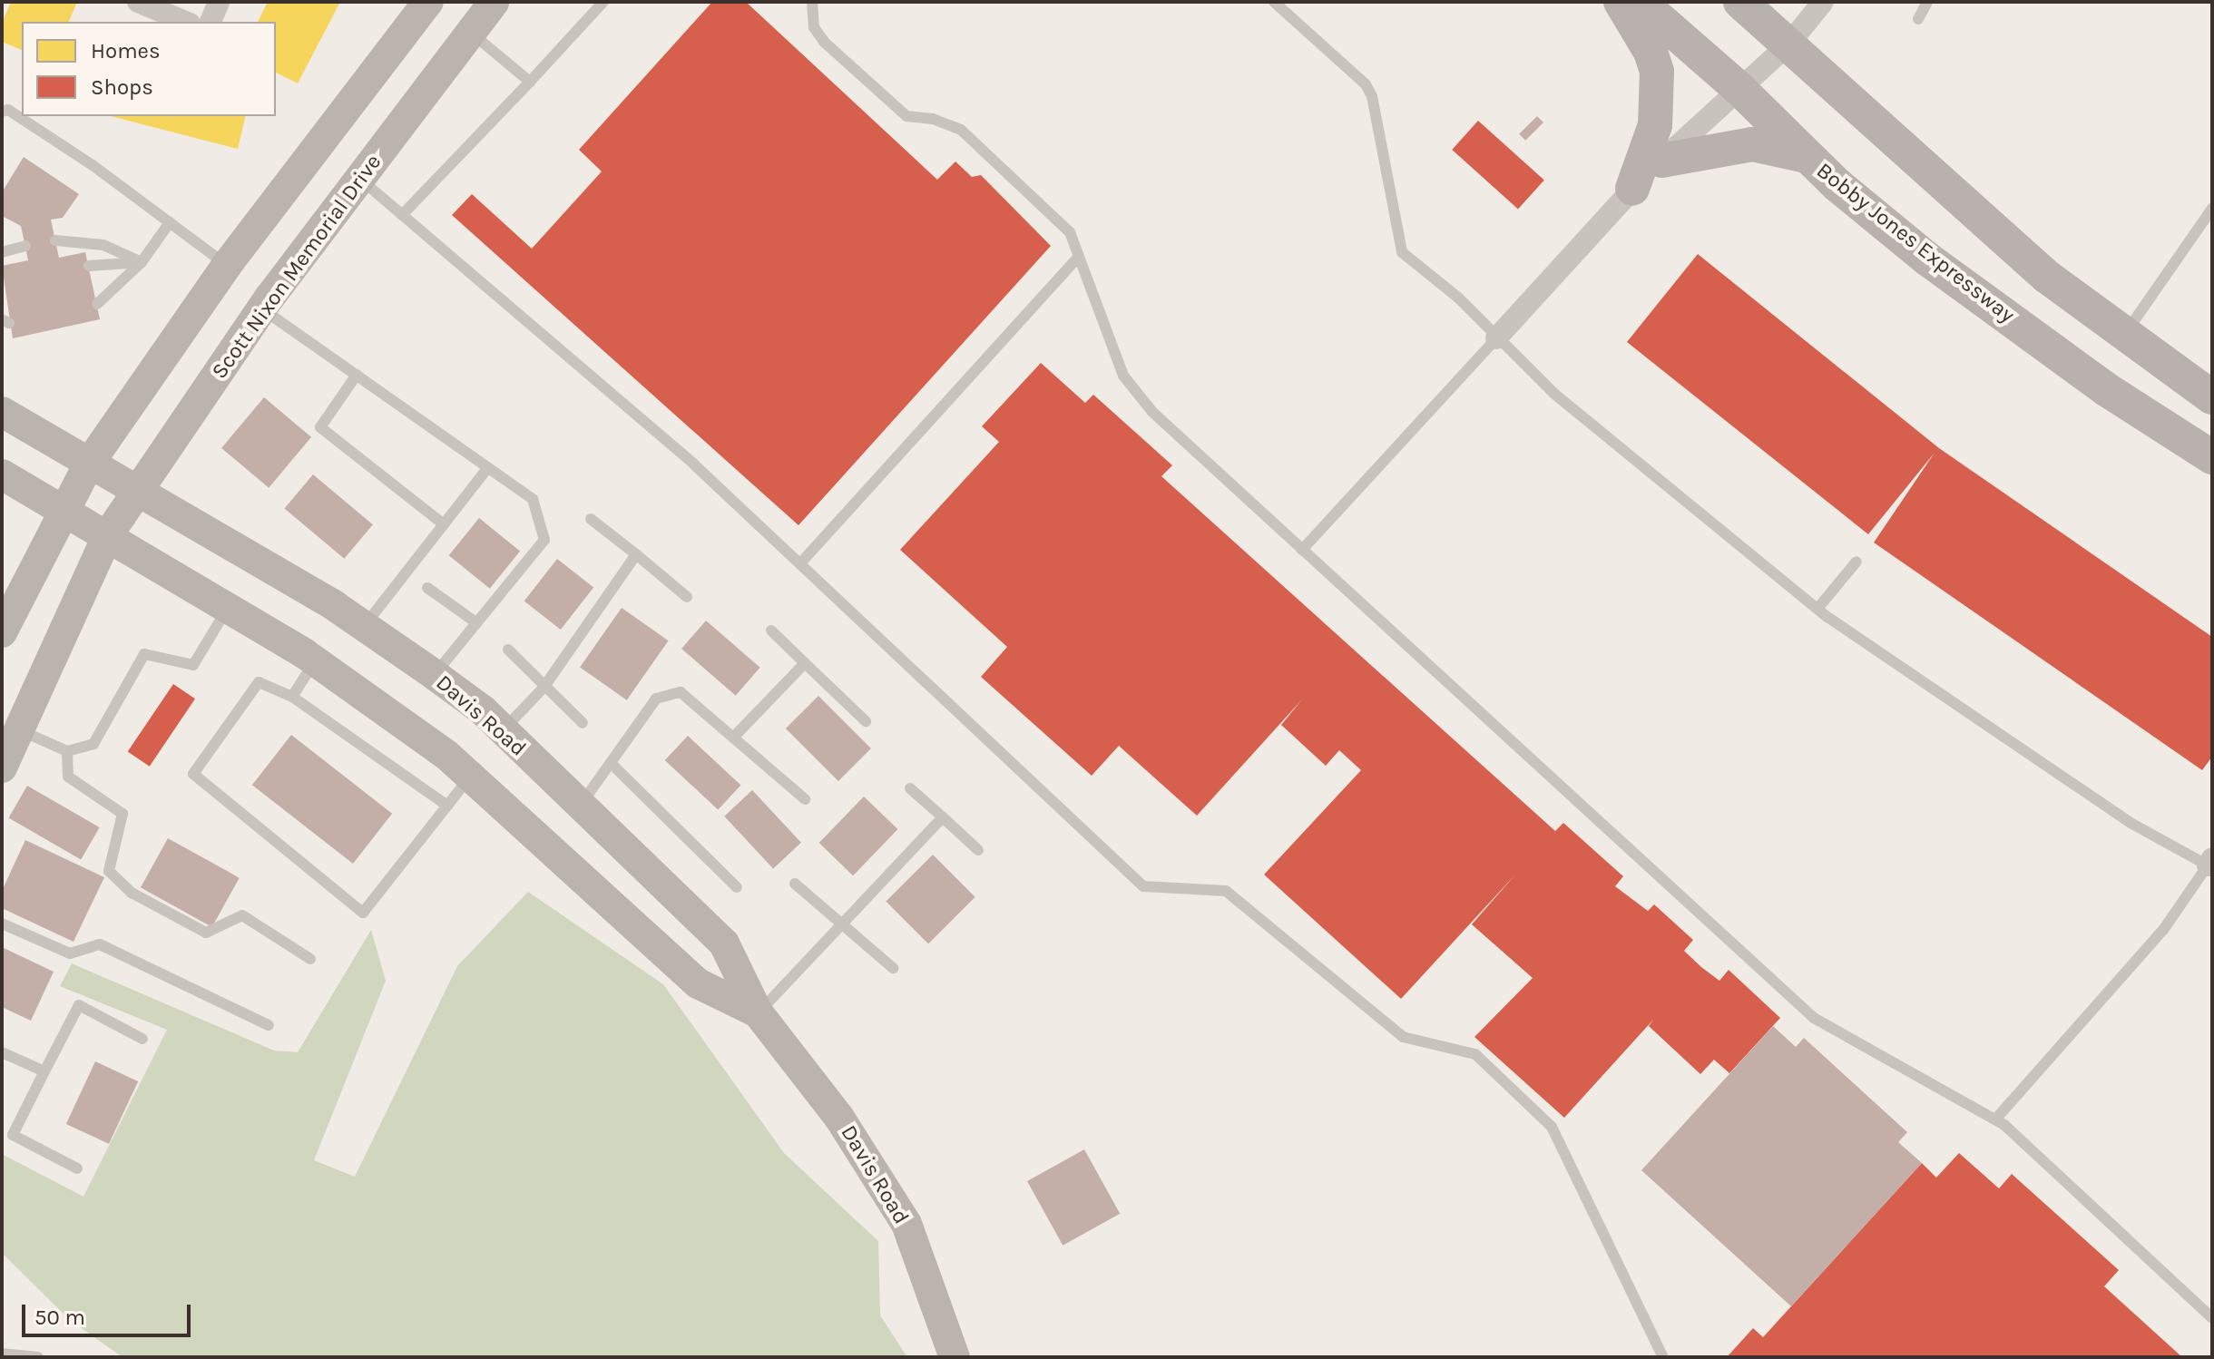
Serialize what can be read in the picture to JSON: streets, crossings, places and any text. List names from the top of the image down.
{
  "streets": {
    "main road": ["Bobby Jones Expressway", "Scott Nixon Memorial Drive", "Davis Road"]
  },
  "crossings": [
    ["Scott Nixon Memorial Drive", "Davis Road"]
  ],
  "legend": ["Homes", "Shops"],
  "scale_bar": "50 m"
}
